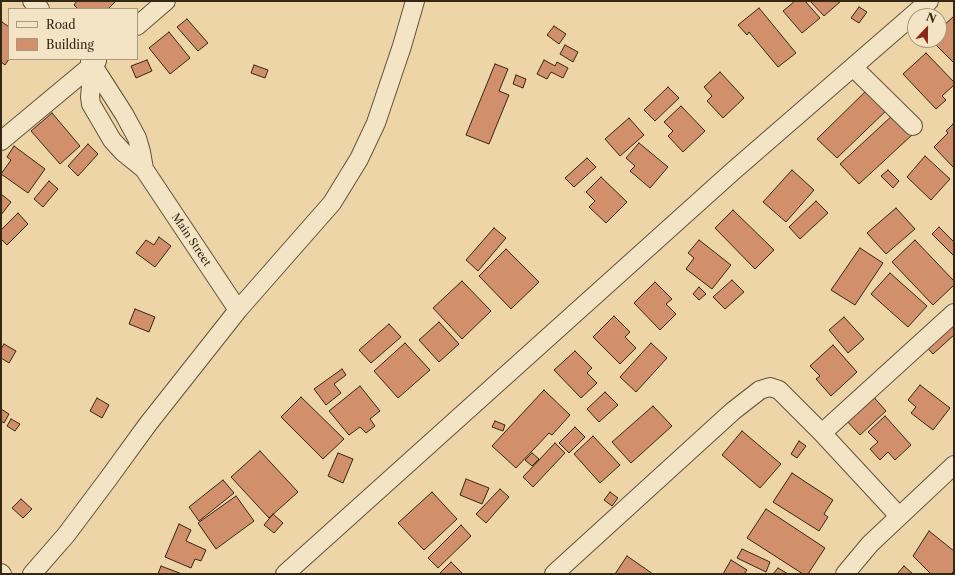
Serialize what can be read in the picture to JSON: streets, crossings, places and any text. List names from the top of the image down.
{
  "streets": {
    "street": ["Main Street"]
  },
  "legend": ["Road", "Building"],
  "north": "top"
}
